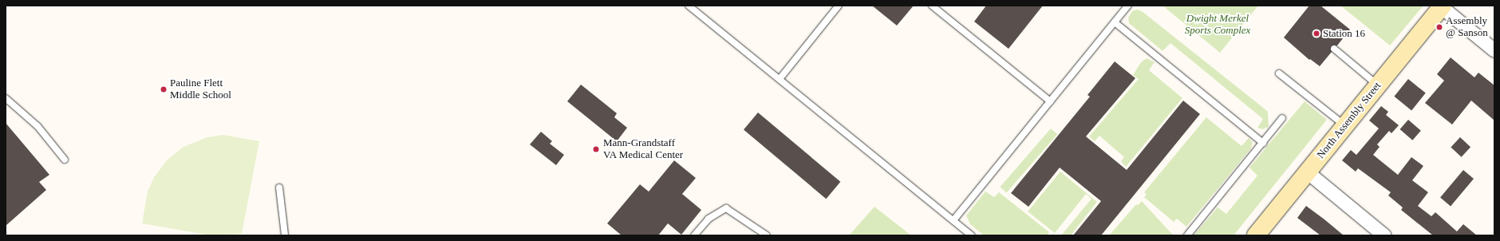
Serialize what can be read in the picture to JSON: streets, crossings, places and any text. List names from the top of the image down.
{
  "streets": {
    "main road": ["North Assembly Street"]
  },
  "parks": ["Dwight Merkel Sports Complex"],
  "places": [
    "Assembly @ Sanson",
    "Station 16",
    "Pauline Flett Middle School",
    "Mann-Grandstaff VA Medical Center"
  ]
}
